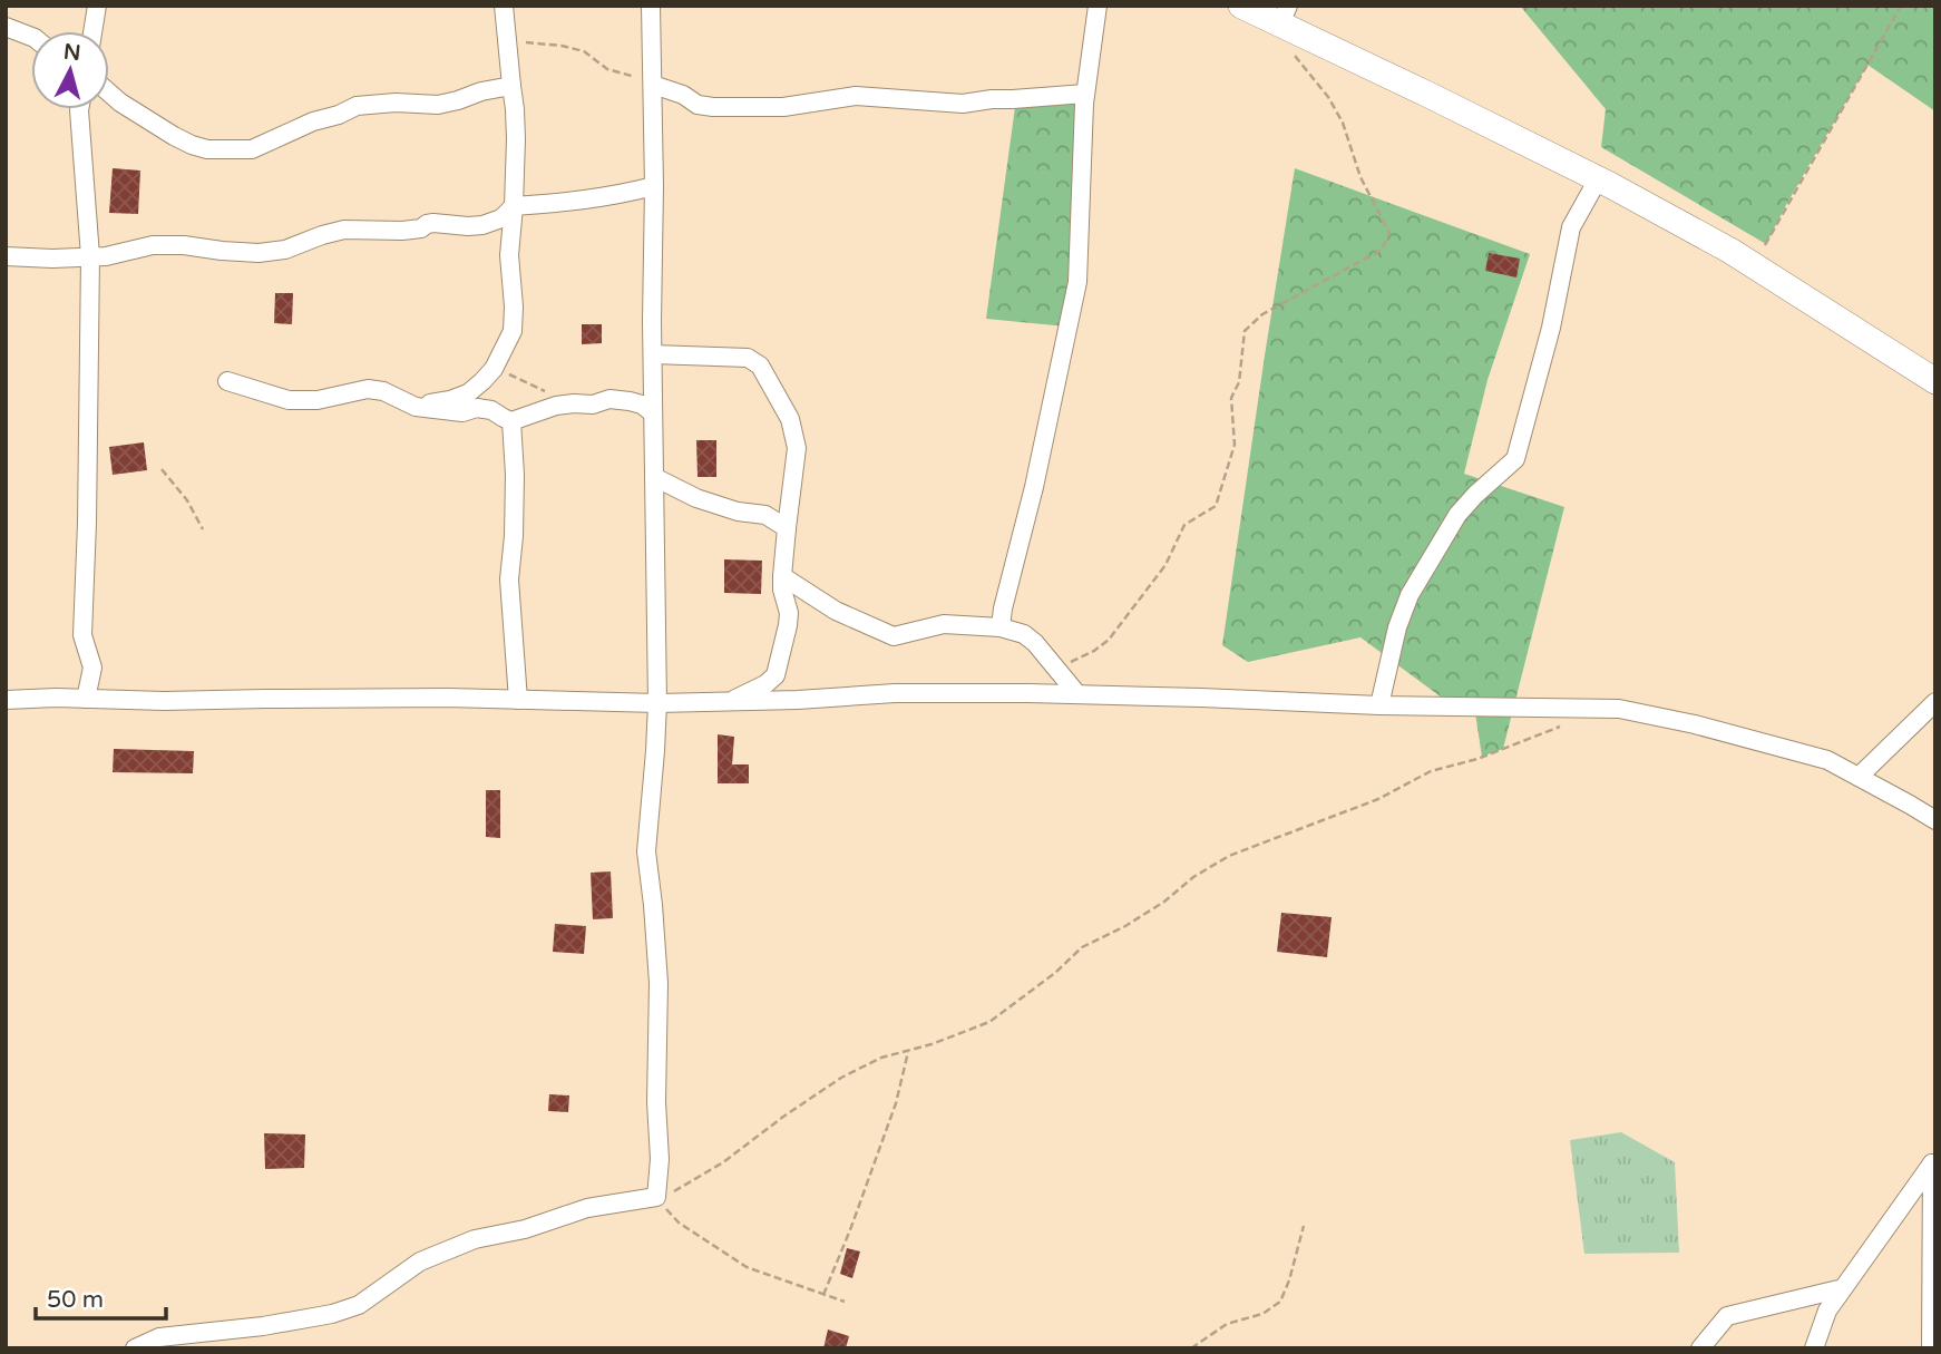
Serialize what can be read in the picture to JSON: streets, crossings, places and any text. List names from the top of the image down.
{
  "scale_bar": "50 m",
  "north": "top"
}
